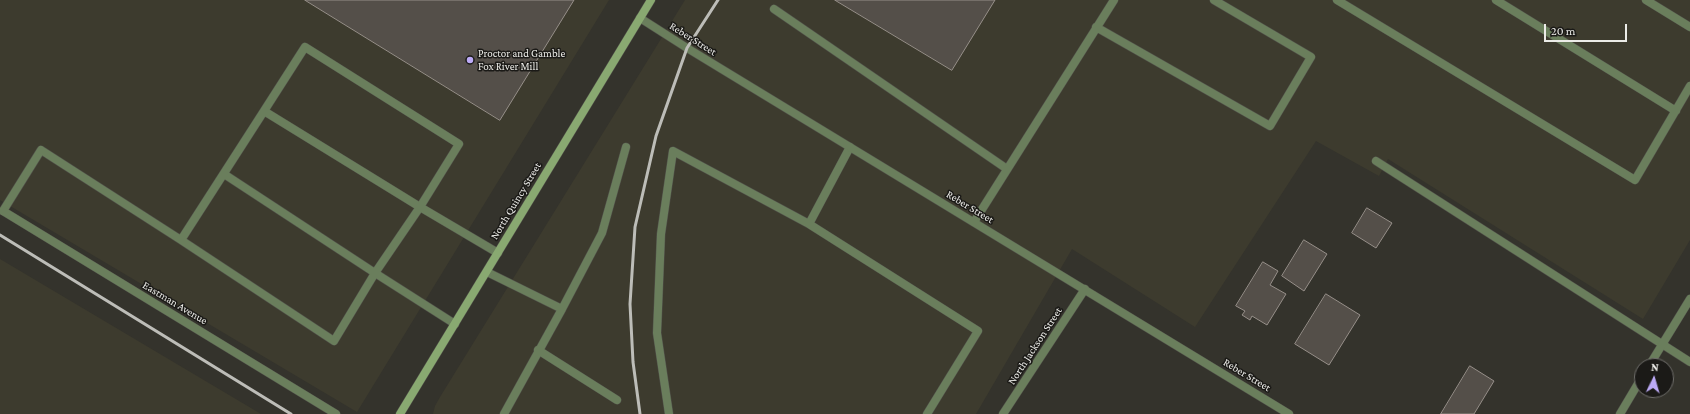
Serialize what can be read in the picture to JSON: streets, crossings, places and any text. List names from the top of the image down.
{
  "streets": {
    "street": [
      "Reber Street",
      "North Quincy Street",
      "Eastman Avenue",
      "North Jackson Street"
    ]
  },
  "crossings": [
    ["Reber Street", "North Quincy Street"],
    ["Reber Street", "North Jackson Street"]
  ],
  "places": ["Proctor and Gamble Fox River Mill"],
  "scale_bar": "20 m",
  "north": "top"
}
